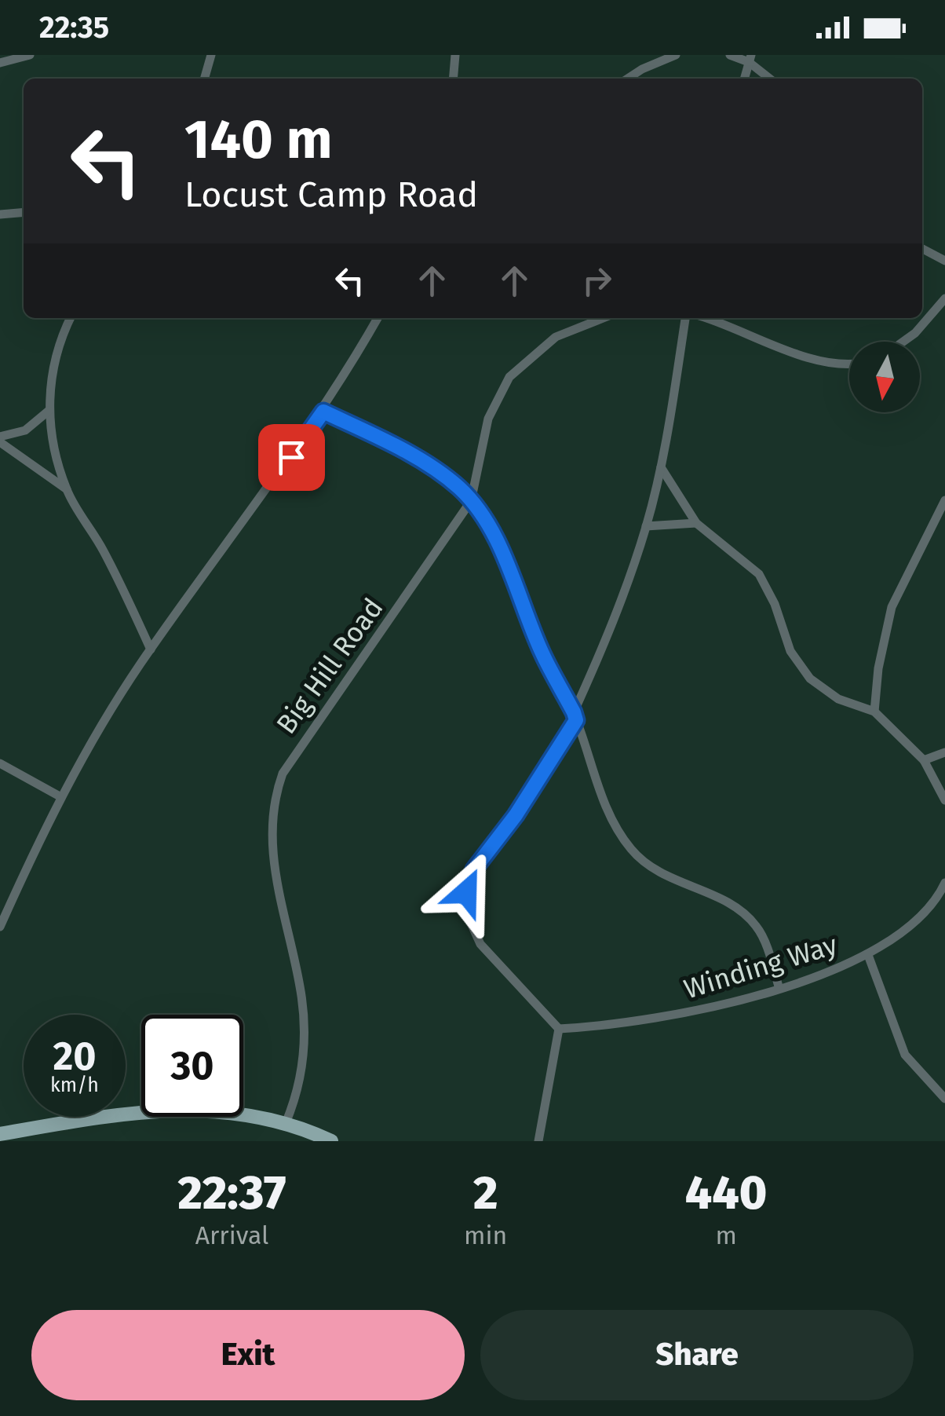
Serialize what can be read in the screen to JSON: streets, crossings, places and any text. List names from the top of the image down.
{
  "streets": {
    "street": ["Big Hill Road", "Winding Way"]
  },
  "north": "bottom",
  "page": {
    "status": "22:35",
    "turn": ["140 m", "Locust Camp Road"],
    "speed": "20 km/h",
    "limit": "30",
    "eta": [
      "22:37",
      "Arrival",
      "2",
      "min",
      "440",
      "m"
    ],
    "buttons": ["Exit", "Share"]
  }
}
